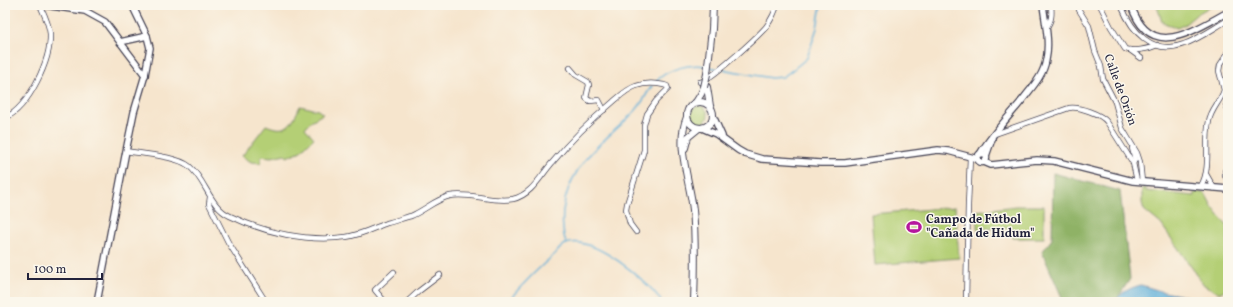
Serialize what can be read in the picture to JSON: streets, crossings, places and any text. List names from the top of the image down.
{
  "streets": {
    "street": ["Calle de Orión"]
  },
  "places": {
    "sports": ["Campo de Fútbol \"Cañada de Hidum\""]
  },
  "scale_bar": "100 m"
}
